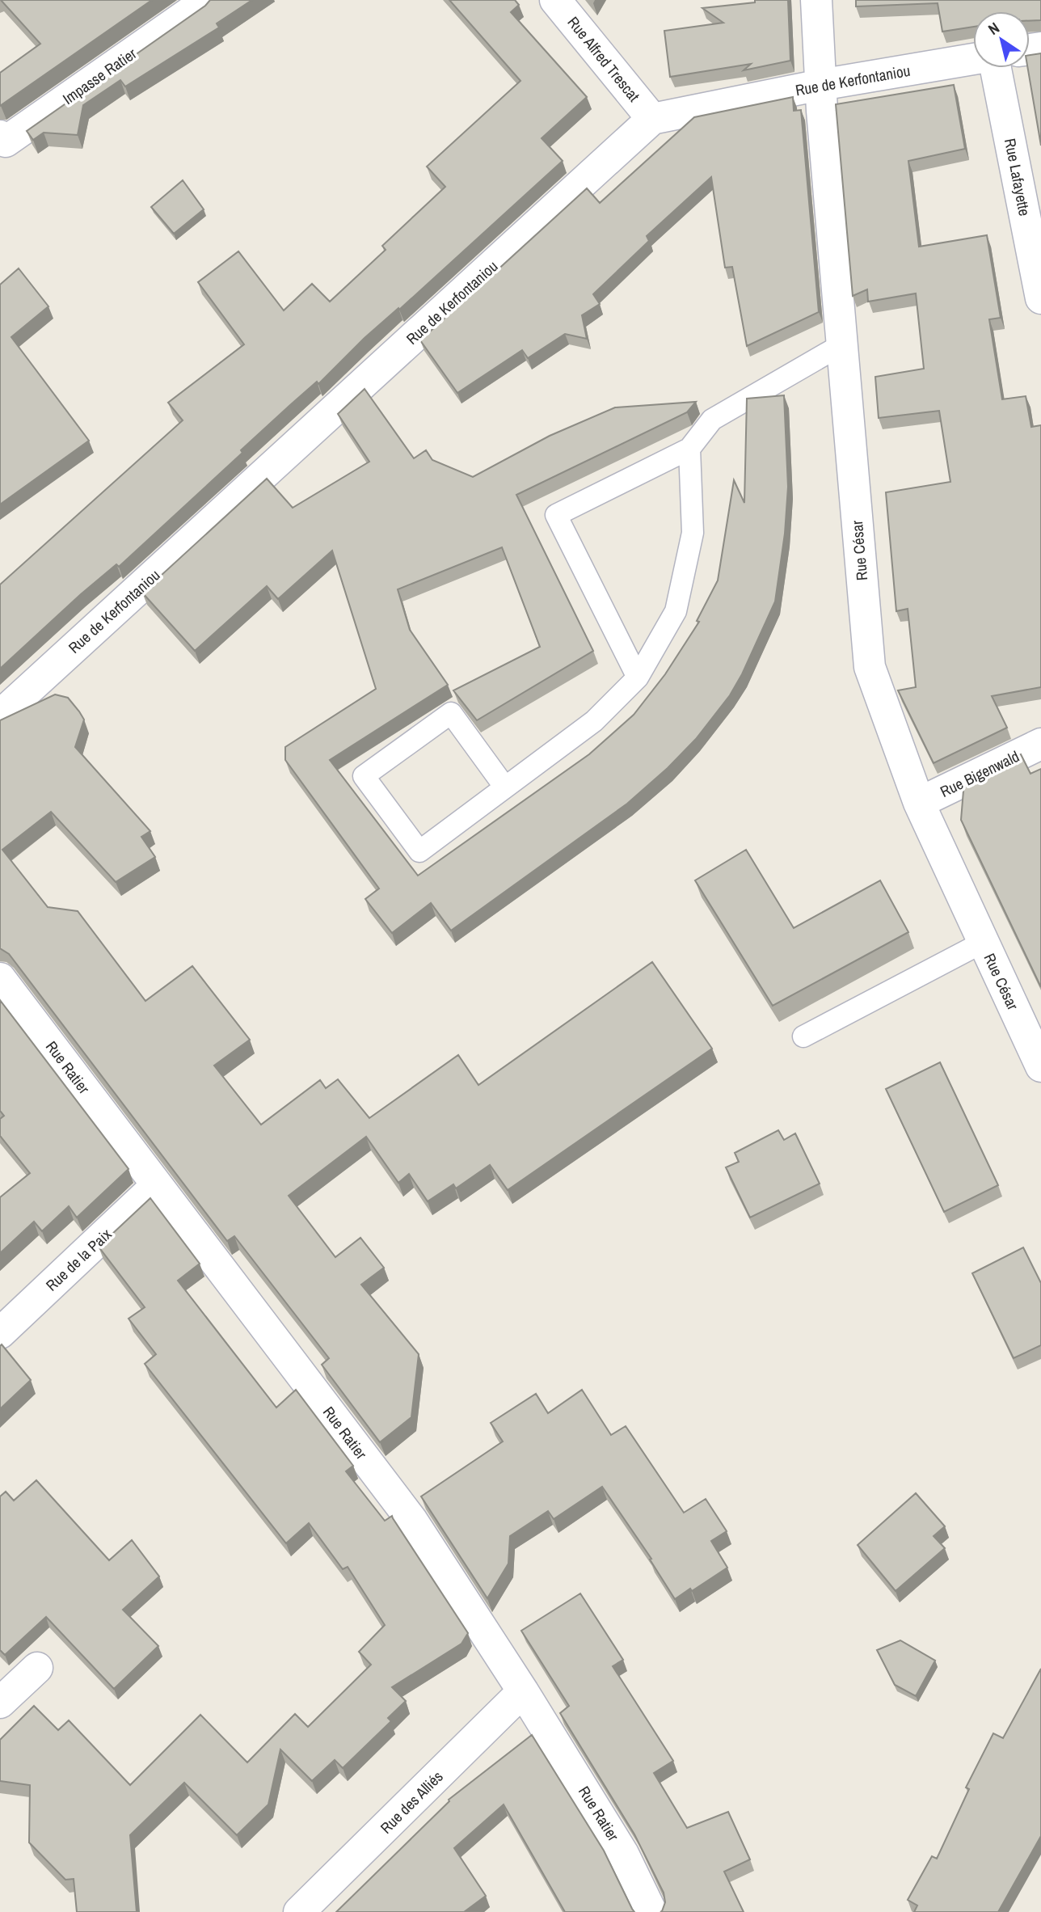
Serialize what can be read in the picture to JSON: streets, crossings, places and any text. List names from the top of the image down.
{
  "streets": {
    "street": [
      "Rue Alfred Trescat",
      "Impasse Ratier",
      "Rue de Kerfontaniou",
      "Rue Lafayette",
      "Rue César",
      "Rue Bigenwald",
      "Rue Ratier",
      "Rue de la Paix",
      "Rue des Alliés"
    ]
  },
  "crossings": [
    ["Rue Alfred Trescat", "Rue de Kerfontaniou"],
    ["Rue de Kerfontaniou", "Rue César"],
    ["Rue César", "Rue Bigenwald"],
    ["Rue Ratier", "Rue de la Paix"],
    ["Rue Ratier", "Rue des Alliés"]
  ],
  "north": "top left"
}
